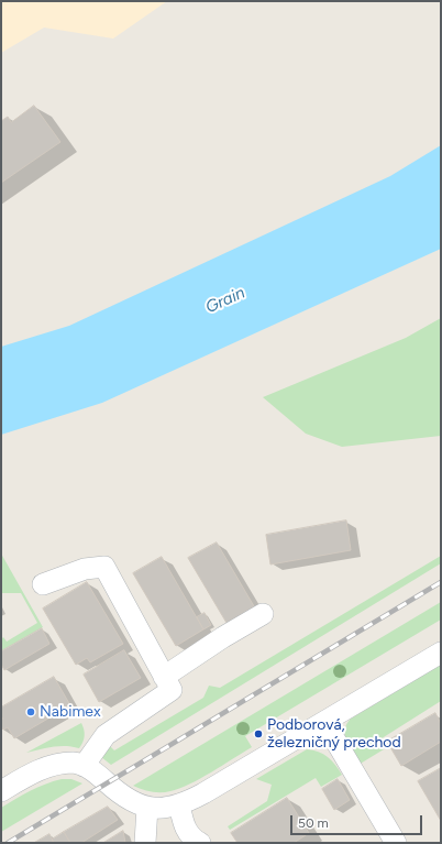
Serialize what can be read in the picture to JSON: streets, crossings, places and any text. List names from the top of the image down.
{
  "water": ["Grain"],
  "places": ["Nabimex", "Podborová, železničný prechod"],
  "scale_bar": "50 m"
}
